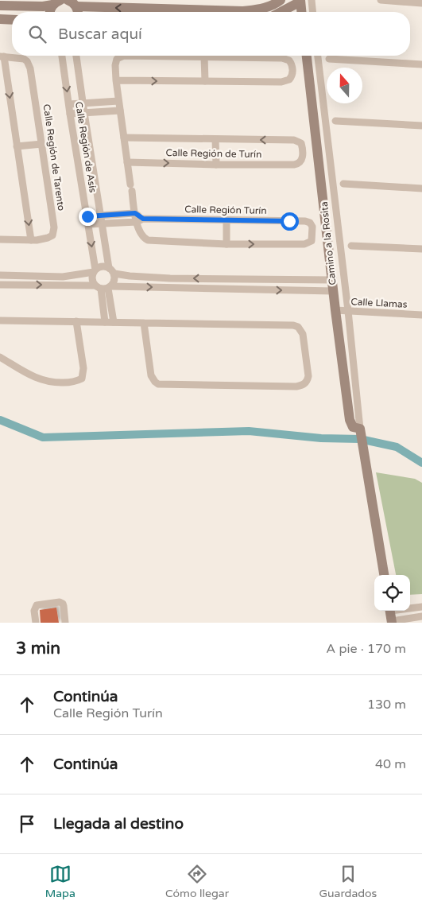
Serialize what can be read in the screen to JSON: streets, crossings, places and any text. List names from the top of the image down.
{
  "streets": {
    "street": [
      "Calle Región de Asís",
      "Calle Región de Turín",
      "Calle Región de Tarento",
      "Calle Región Turín",
      "Camino a la Rosita",
      "Calle Llamas"
    ]
  },
  "crossings": [
    ["Calle Región de Asís", "Calle Región Turín"],
    ["Camino a la Rosita", "Calle Llamas"]
  ],
  "north": "top",
  "page": {
    "search": "Buscar aquí",
    "heading": ["3 min", "A pie · 170 m"],
    "list": [
      ["Continúa", "Calle Región Turín", "130 m"],
      ["Continúa", "40 m"],
      "Llegada al destino"
    ],
    "nav": ["Mapa", "Cómo llegar", "Guardados"]
  }
}
